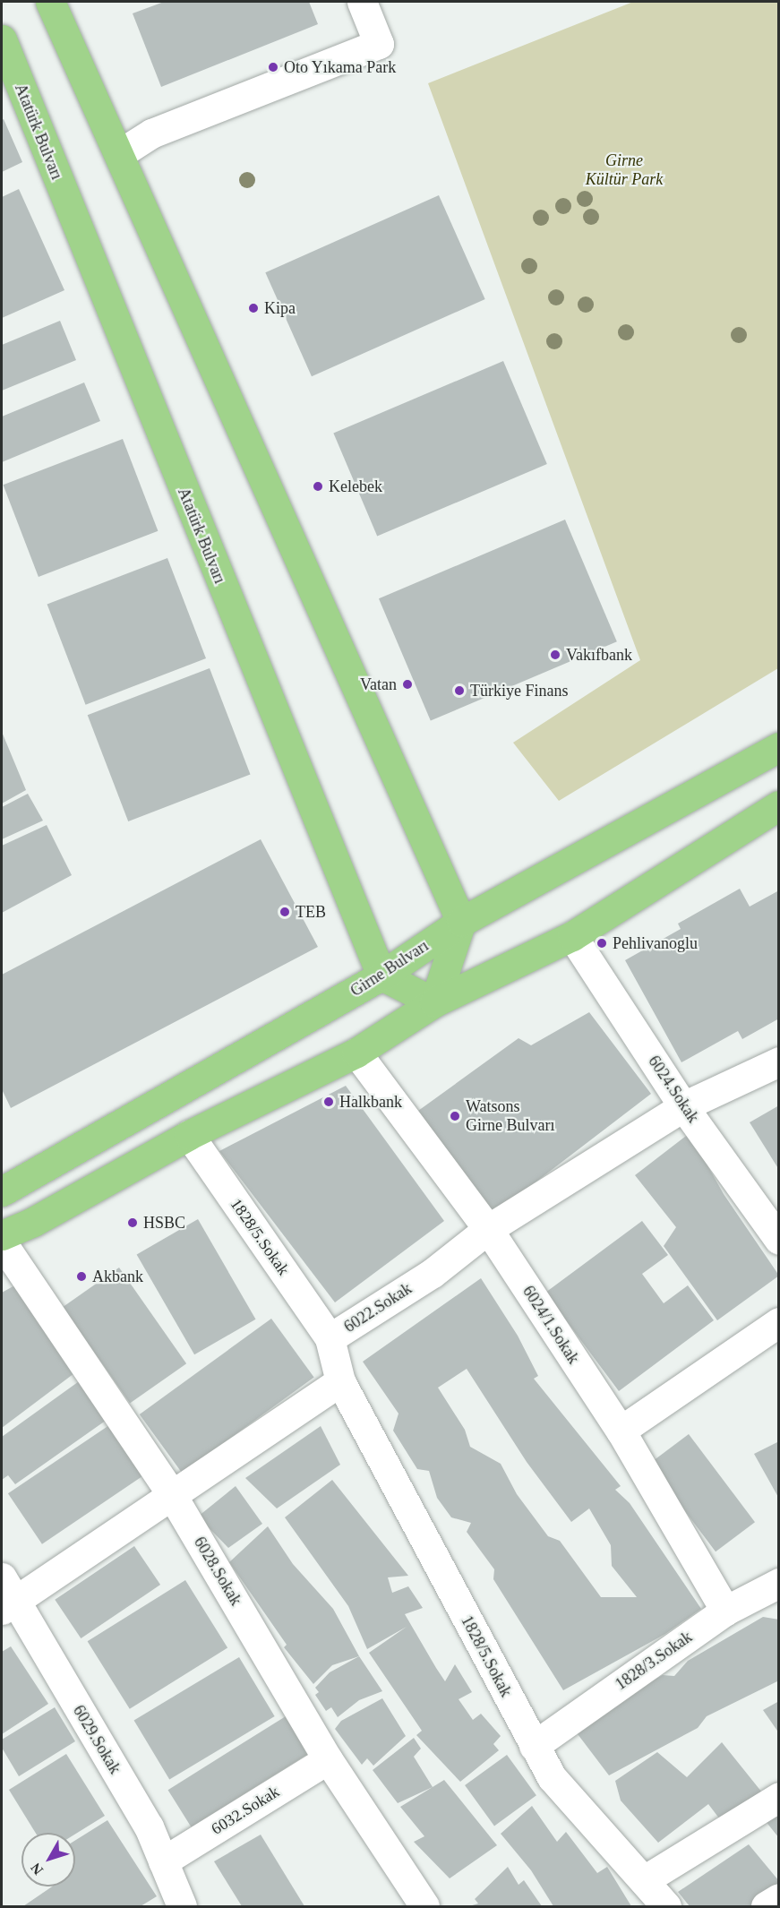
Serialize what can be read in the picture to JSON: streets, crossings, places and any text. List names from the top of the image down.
{
  "streets": {
    "main road": ["Atatürk Bulvarı", "Girne Bulvarı"],
    "street": [
      "6024.Sokak",
      "1828/5.Sokak",
      "6022.Sokak",
      "6024/1.Sokak",
      "6028.Sokak",
      "1828/3.Sokak",
      "6029.Sokak",
      "6032.Sokak"
    ]
  },
  "crossings": [
    ["Atatürk Bulvarı", "Girne Bulvarı"],
    ["6024.Sokak", "6022.Sokak"],
    ["1828/5.Sokak", "6022.Sokak"],
    ["1828/5.Sokak", "1828/3.Sokak"],
    ["6022.Sokak", "6024/1.Sokak"],
    ["6024/1.Sokak", "1828/3.Sokak"],
    ["6028.Sokak", "6032.Sokak"],
    ["6029.Sokak", "6032.Sokak"]
  ],
  "parks": ["Girne Kültür Park"],
  "places": [
    "Oto Yıkama Park",
    "Kipa",
    "Kelebek",
    "Vakıfbank",
    "Vatan",
    "Türkiye Finans",
    "TEB",
    "Pehlivanoglu",
    "Halkbank",
    "Watsons Girne Bulvarı",
    "HSBC",
    "Akbank"
  ],
  "north": "bottom left"
}
